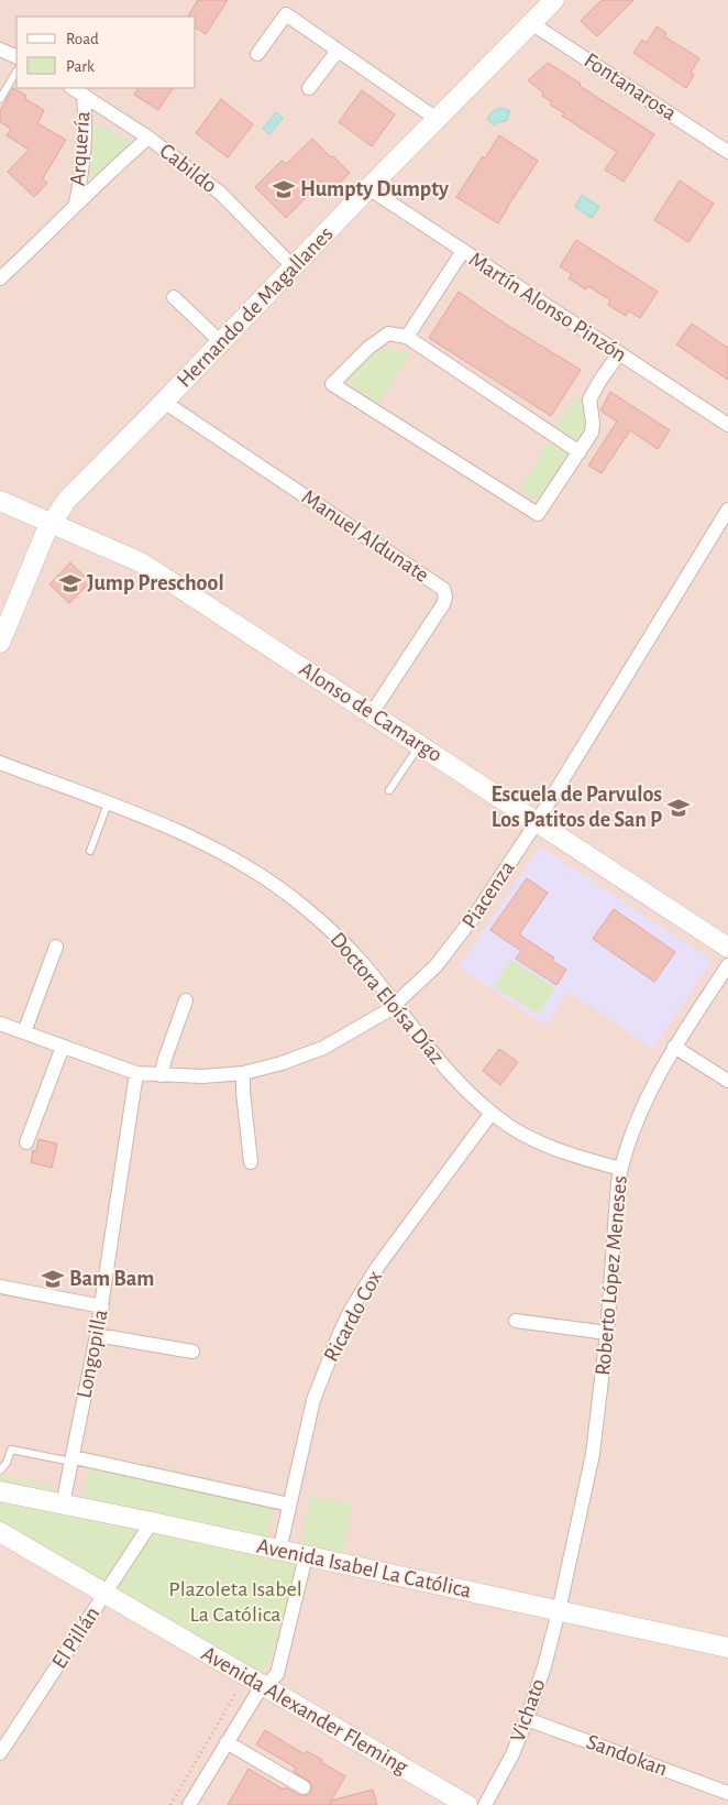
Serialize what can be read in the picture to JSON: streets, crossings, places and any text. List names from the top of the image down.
{
  "streets": {
    "street": [
      "Fontanarosa",
      "Arquería",
      "Cabildo",
      "Hernando de Magallanes",
      "Martín Alonso Pinzón",
      "Manuel Aldunate",
      "Alonso de Camargo",
      "Piacenza",
      "Doctora Eloísa Díaz",
      "Roberto López Meneses",
      "Ricardo Cox",
      "Longopilla",
      "Avenida Isabel La Católica",
      "El Pillán",
      "Avenida Alexander Fleming",
      "Vichato",
      "Sandokan"
    ]
  },
  "crossings": [
    ["Fontanarosa", "Hernando de Magallanes"],
    ["Arquería", "Cabildo"],
    ["Cabildo", "Hernando de Magallanes"],
    ["Hernando de Magallanes", "Martín Alonso Pinzón"],
    ["Hernando de Magallanes", "Manuel Aldunate"],
    ["Hernando de Magallanes", "Alonso de Camargo"],
    ["Manuel Aldunate", "Alonso de Camargo"],
    ["Alonso de Camargo", "Piacenza"],
    ["Piacenza", "Doctora Eloísa Díaz"],
    ["Piacenza", "Longopilla"],
    ["Doctora Eloísa Díaz", "Roberto López Meneses"],
    ["Doctora Eloísa Díaz", "Ricardo Cox"],
    ["Roberto López Meneses", "Avenida Isabel La Católica"],
    ["Roberto López Meneses", "Vichato"],
    ["Ricardo Cox", "Avenida Isabel La Católica"],
    ["Longopilla", "Avenida Isabel La Católica"],
    ["Avenida Isabel La Católica", "El Pillán"],
    ["Avenida Isabel La Católica", "Vichato"],
    ["El Pillán", "Avenida Alexander Fleming"],
    ["Vichato", "Sandokan"]
  ],
  "parks": ["Plazoleta Isabel La Católica"],
  "places": {
    "school or university": [
      "Humpty Dumpty",
      "Jump Preschool",
      "Escuela de Parvulos Los Patitos de San P",
      "Bam Bam"
    ]
  },
  "legend": ["Road", "Park"]
}
